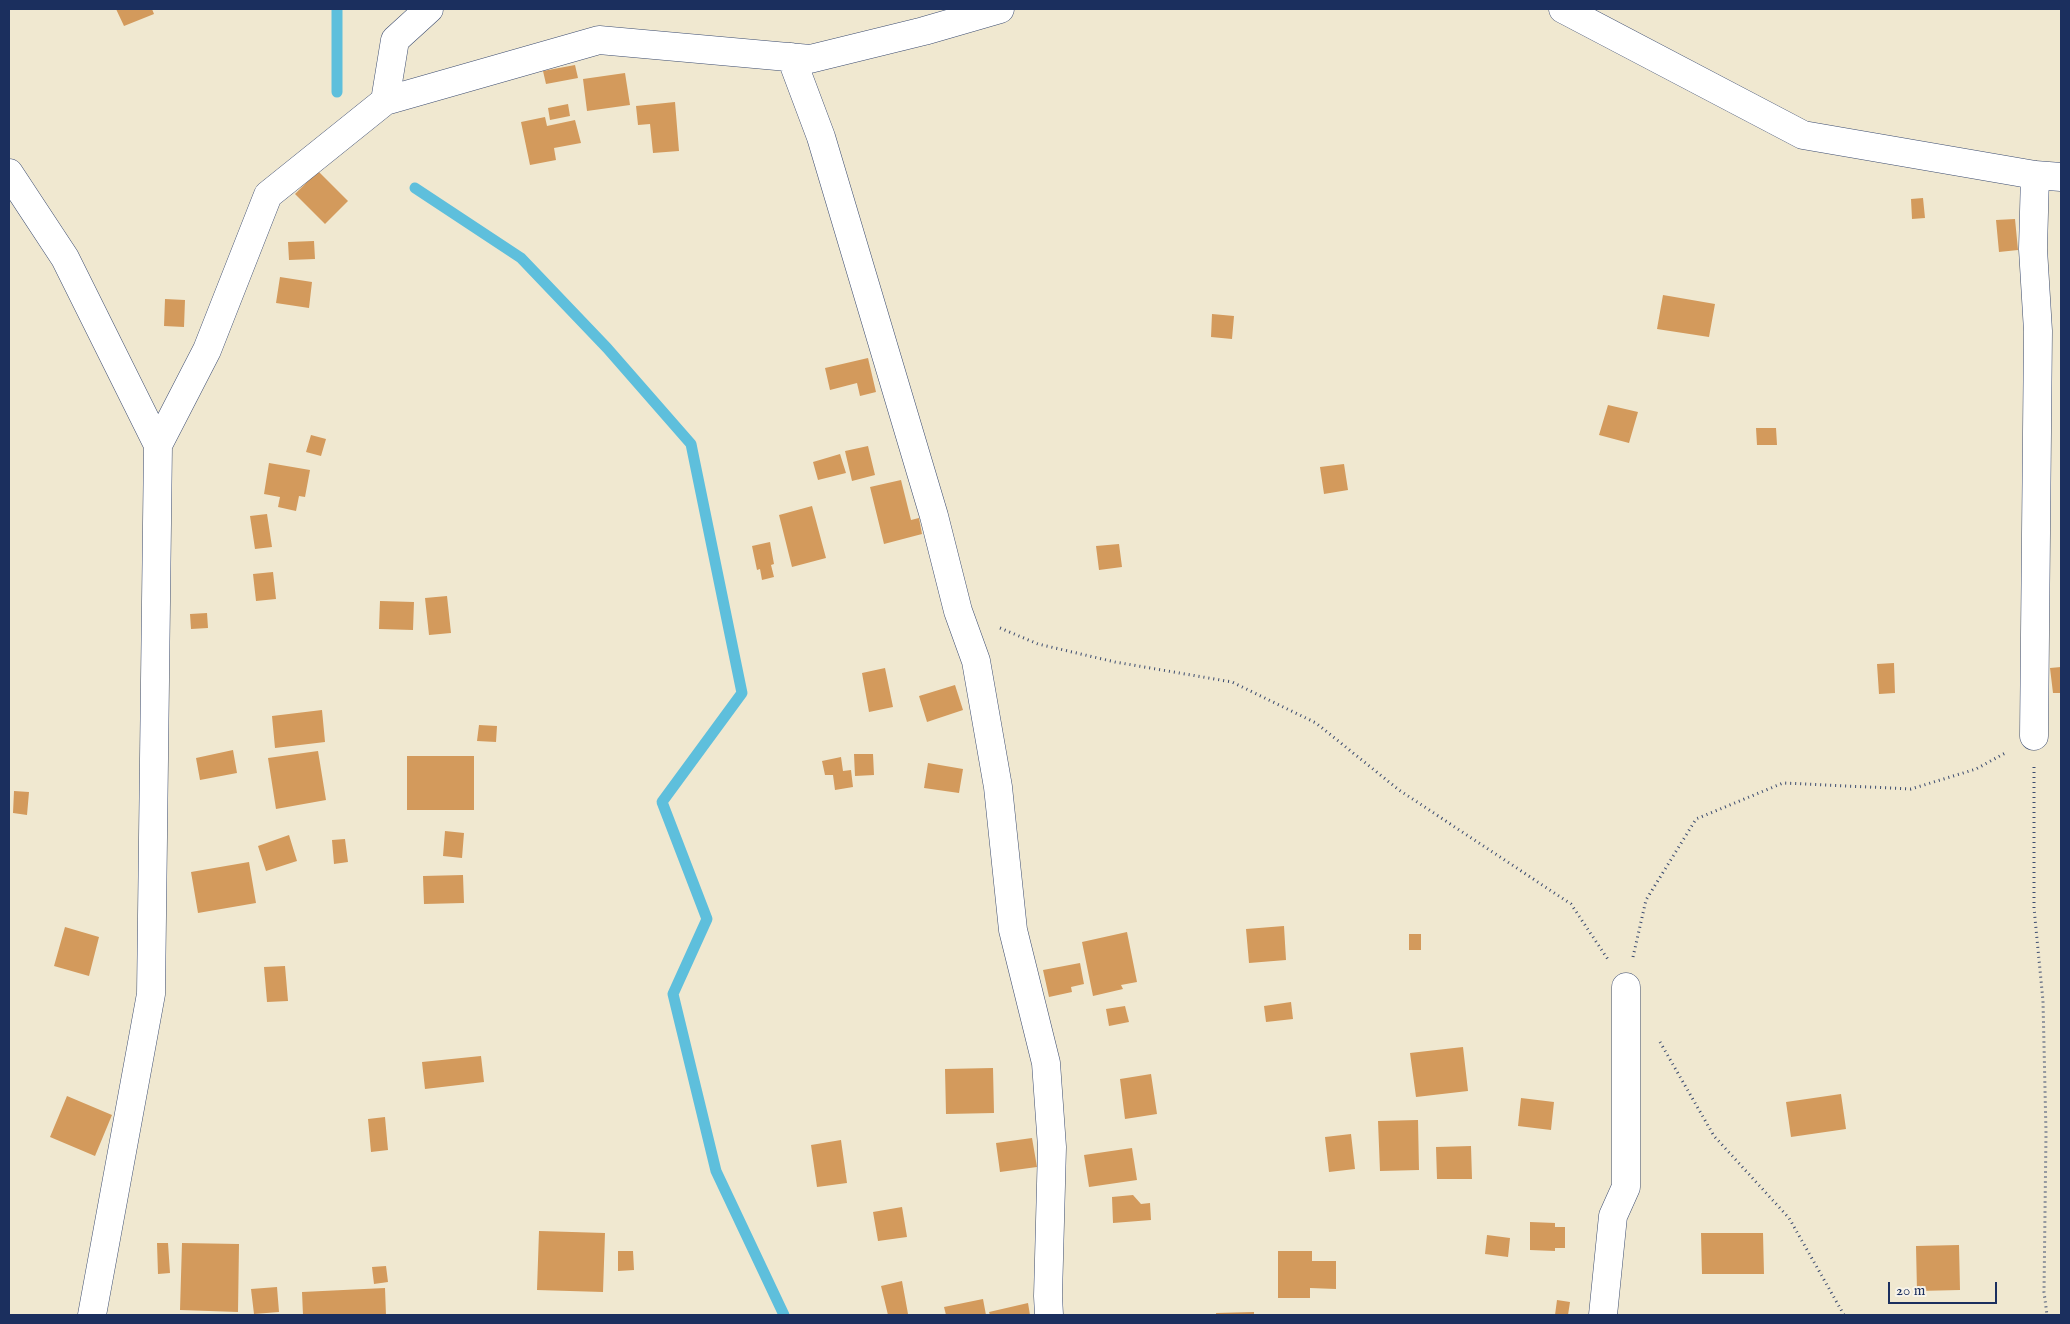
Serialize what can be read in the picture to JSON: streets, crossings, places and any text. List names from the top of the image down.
{
  "scale_bar": "20 m"
}
